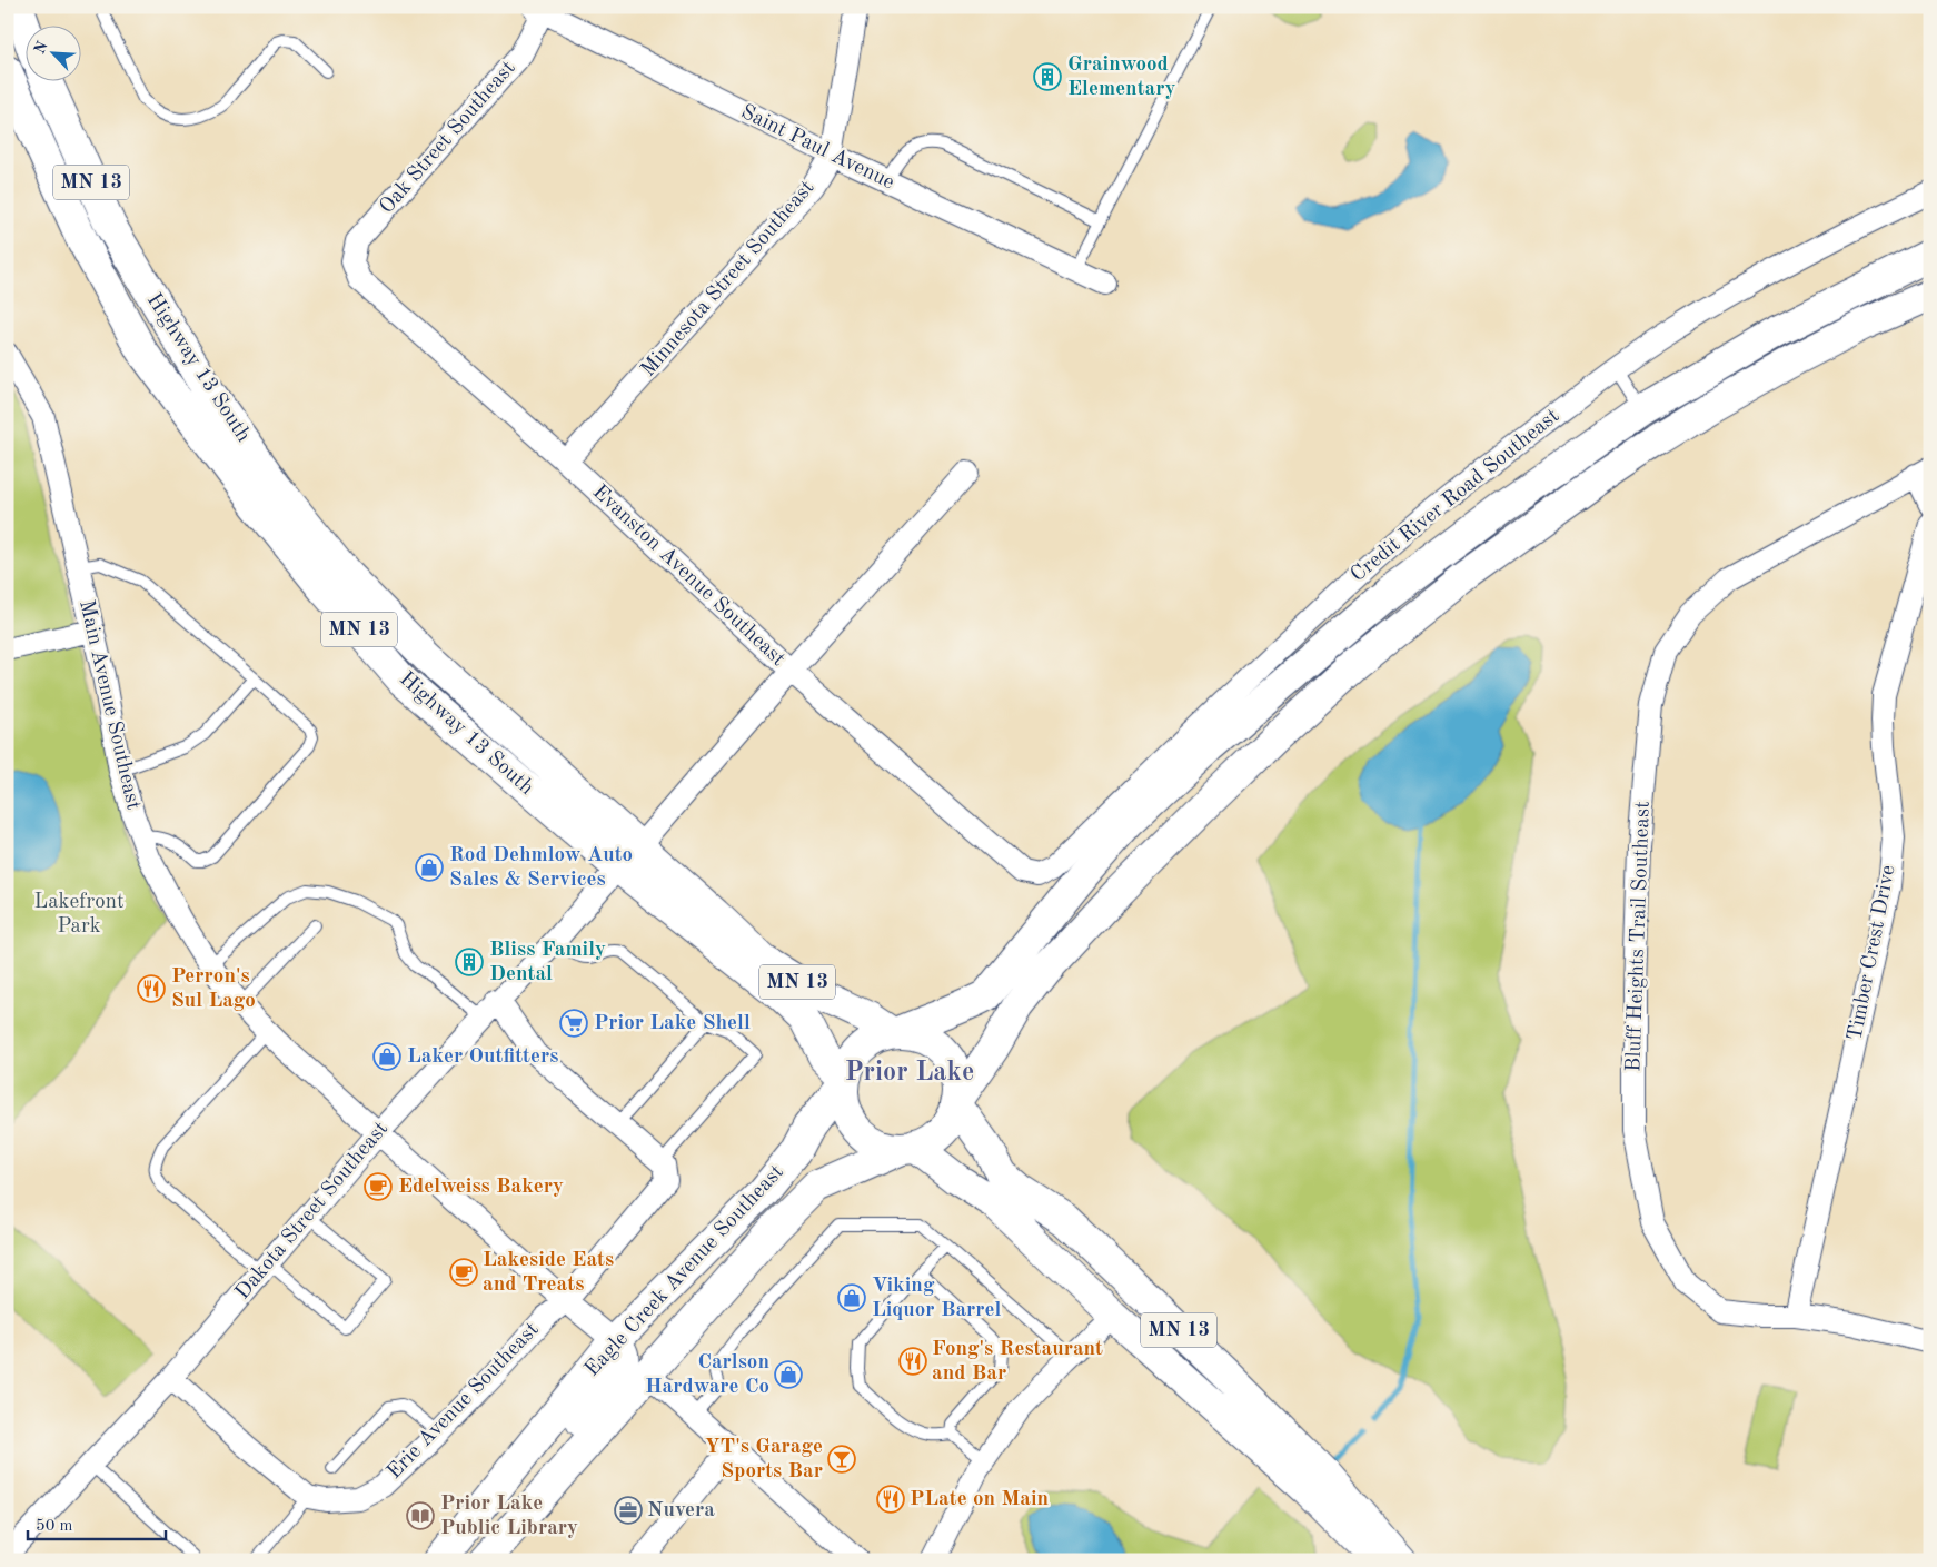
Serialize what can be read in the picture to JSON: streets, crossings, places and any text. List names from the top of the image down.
{
  "streets": {
    "main road": ["MN 13", "Highway 13 South", "Eagle Creek Avenue Southeast"],
    "street": [
      "Oak Street Southeast",
      "Saint Paul Avenue",
      "Minnesota Street Southeast",
      "Credit River Road Southeast",
      "Evanston Avenue Southeast",
      "Main Avenue Southeast",
      "Bluff Heights Trail Southeast",
      "Timber Crest Drive",
      "Dakota Street Southeast",
      "Erie Avenue Southeast"
    ]
  },
  "crossings": [
    ["Oak Street Southeast", "Saint Paul Avenue"],
    ["Oak Street Southeast", "Evanston Avenue Southeast"],
    ["Saint Paul Avenue", "Minnesota Street Southeast"],
    ["MN 13", "Highway 13 South"],
    ["MN 13", "Eagle Creek Avenue Southeast"],
    ["Minnesota Street Southeast", "Evanston Avenue Southeast"],
    ["Highway 13 South", "Dakota Street Southeast"],
    ["Highway 13 South", "Eagle Creek Avenue Southeast"],
    ["Credit River Road Southeast", "Evanston Avenue Southeast"],
    ["Evanston Avenue Southeast", "Dakota Street Southeast"],
    ["Main Avenue Southeast", "Dakota Street Southeast"],
    ["Main Avenue Southeast", "Eagle Creek Avenue Southeast"],
    ["Main Avenue Southeast", "Erie Avenue Southeast"],
    ["Bluff Heights Trail Southeast", "Timber Crest Drive"]
  ],
  "districts": ["Prior Lake"],
  "parks": ["Lakefront Park"],
  "places": {
    "building": ["Grainwood Elementary", "Bliss Family Dental"],
    "shop": [
      "Rod Dehmlow Auto Sales & Services",
      "Laker Outfitters",
      "Viking Liquor Barrel",
      "Carlson Hardware Co"
    ],
    "restaurant": ["Perron's Sul Lago", "Fong's Restaurant and Bar", "PLate on Main"],
    "supermarket": ["Prior Lake Shell"],
    "cafe": ["Edelweiss Bakery", "Lakeside Eats and Treats"],
    "bar": ["YT's Garage Sports Bar"],
    "office": ["Nuvera"],
    "library": ["Prior Lake Public Library"]
  },
  "scale_bar": "50 m",
  "north": "top left"
}
